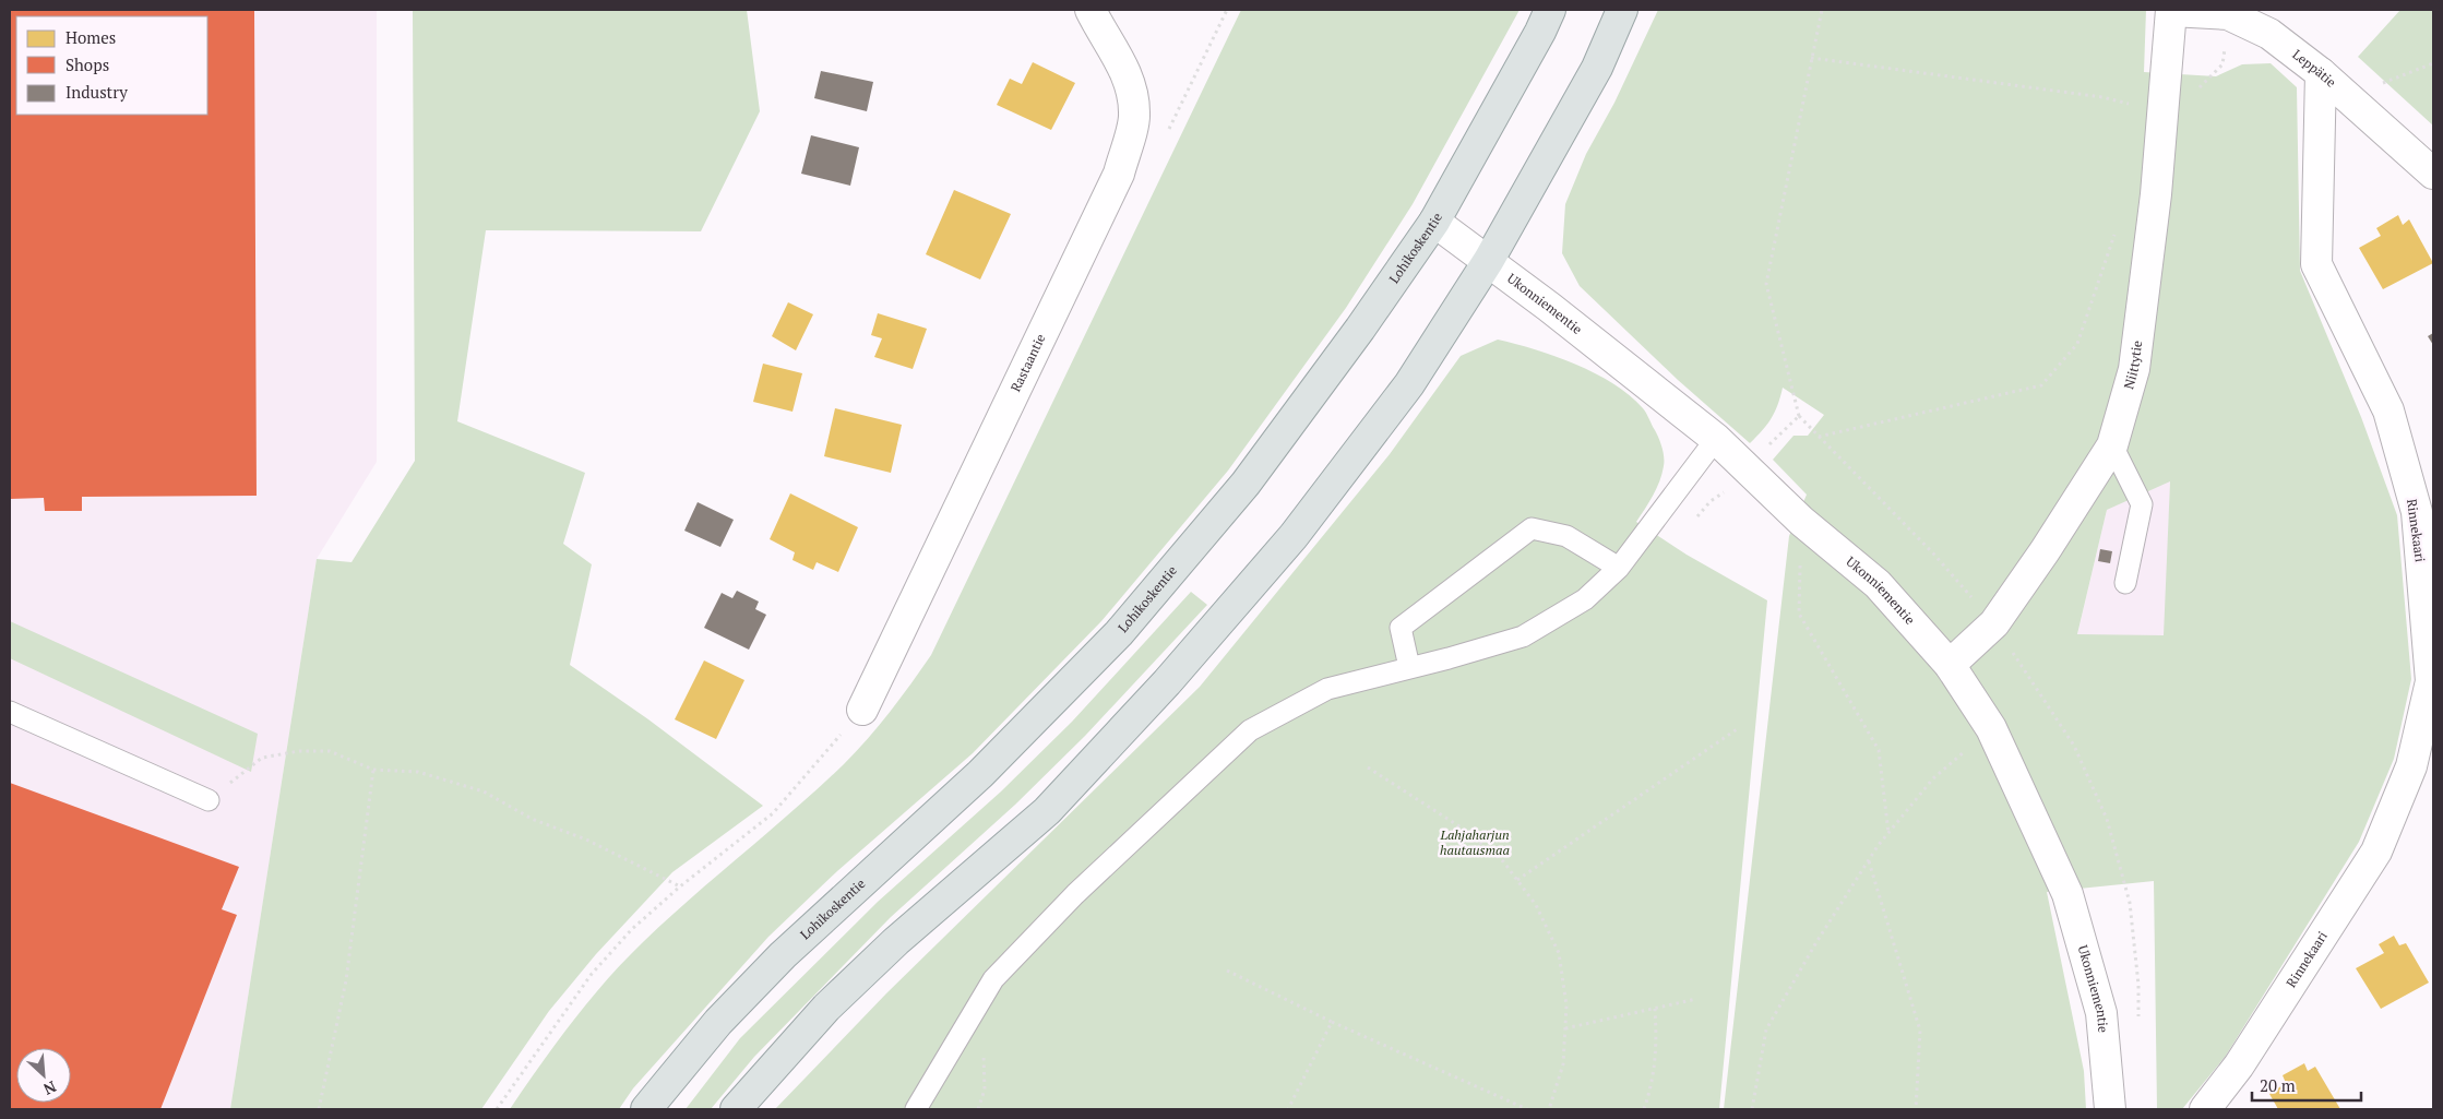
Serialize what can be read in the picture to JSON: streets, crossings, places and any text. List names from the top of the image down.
{
  "streets": {
    "main road": ["Lohikoskentie"],
    "street": [
      "Leppätie",
      "Ukonniementie",
      "Rastaantie",
      "Niittytie",
      "Rinnekaari"
    ]
  },
  "crossings": [
    ["Leppätie", "Niittytie"],
    ["Leppätie", "Rinnekaari"],
    ["Lohikoskentie", "Ukonniementie"],
    ["Ukonniementie", "Niittytie"]
  ],
  "parks": ["Lahjaharjun hautausmaa"],
  "legend": ["Homes", "Shops", "Industry"],
  "scale_bar": "20 m",
  "north": "bottom right"
}
